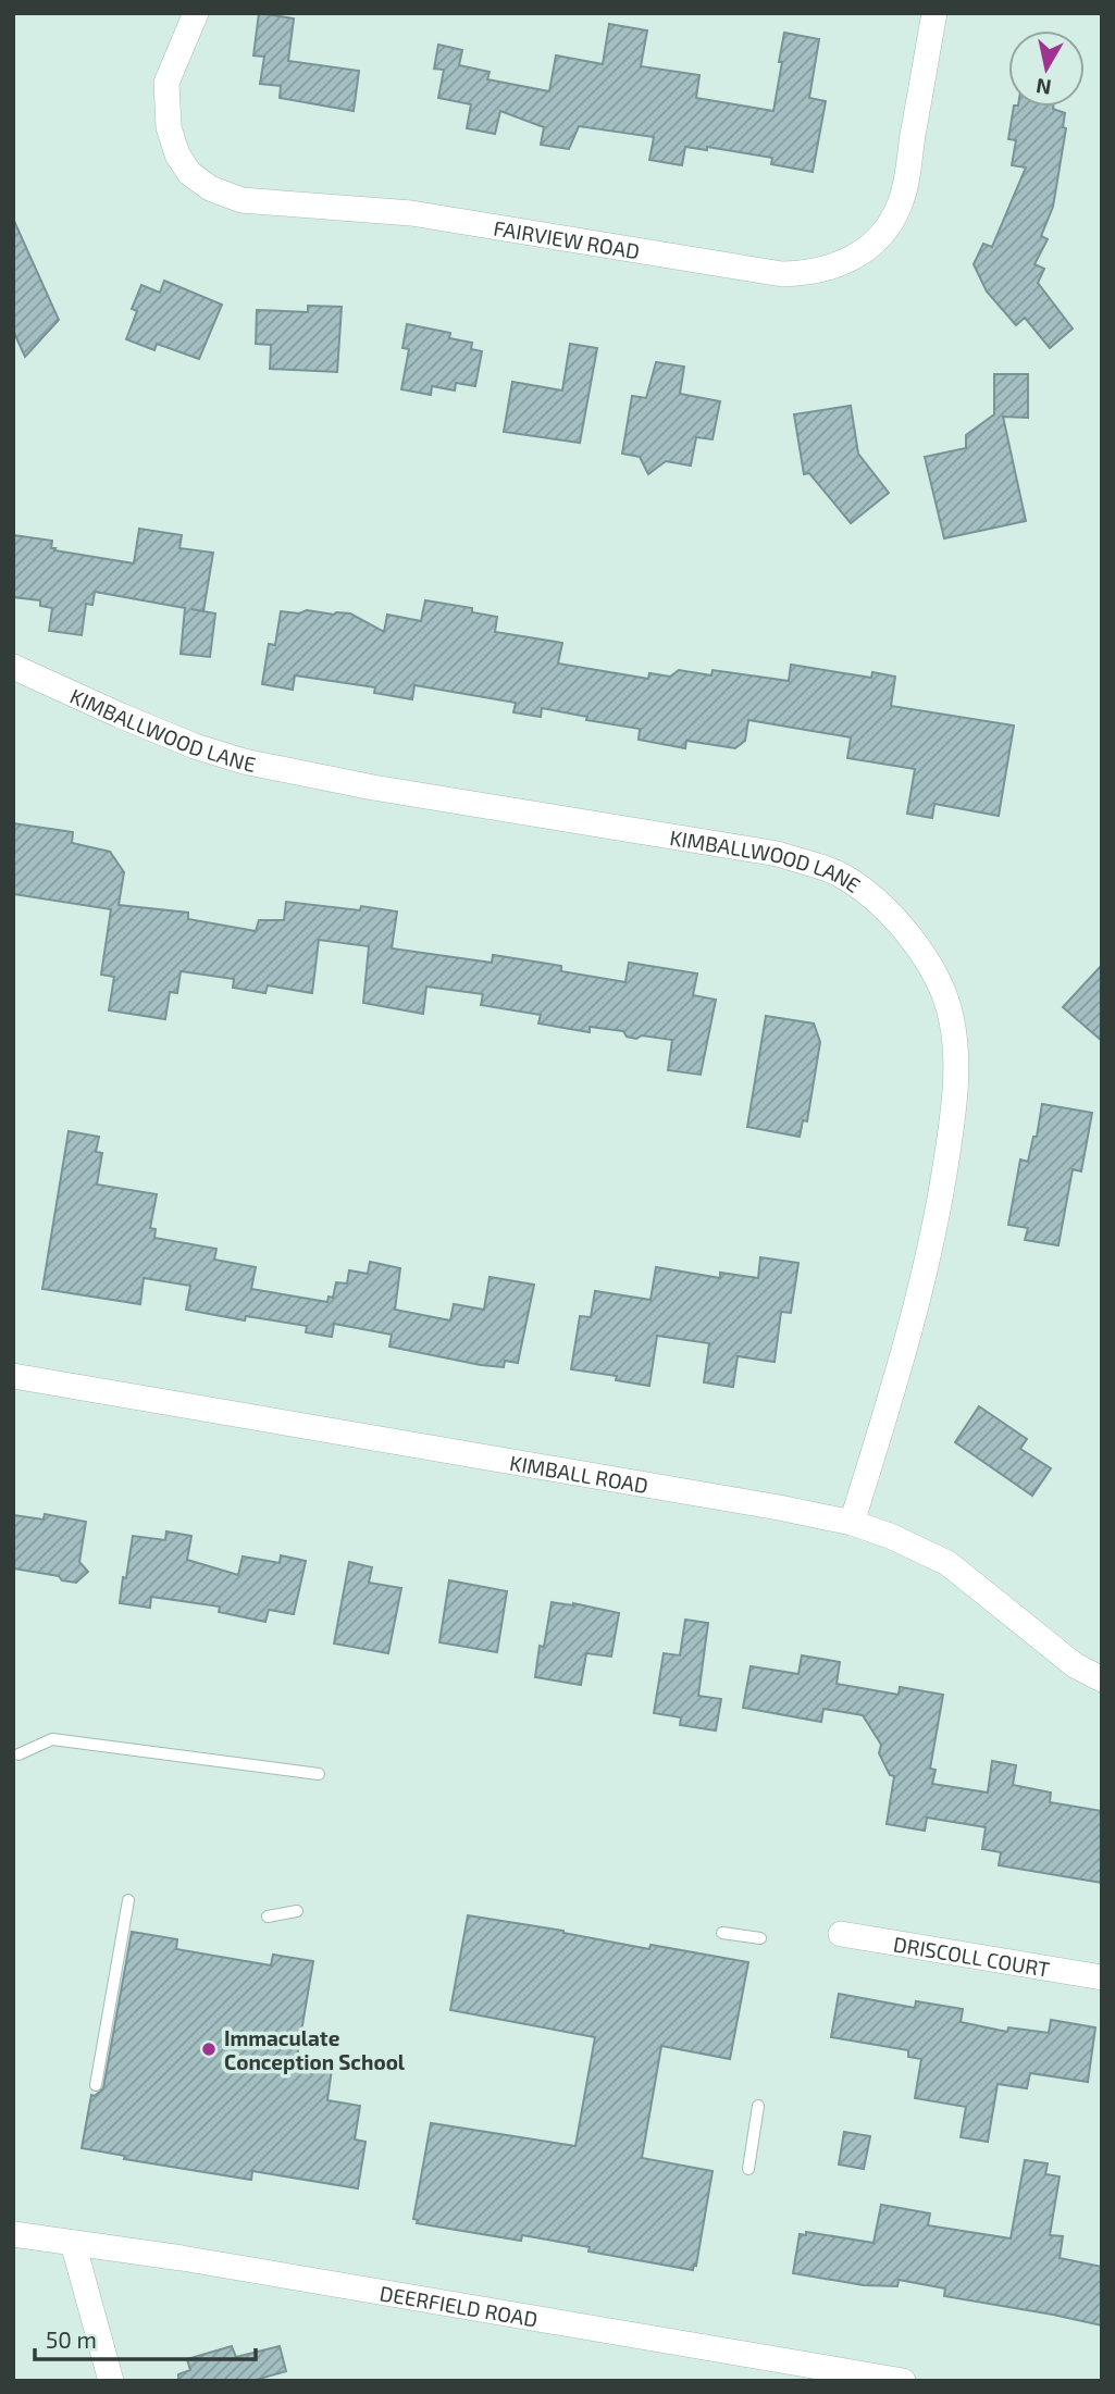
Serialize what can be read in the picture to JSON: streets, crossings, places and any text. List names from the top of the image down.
{
  "streets": {
    "street": [
      "FAIRVIEW ROAD",
      "KIMBALLWOOD LANE",
      "KIMBALL ROAD",
      "DRISCOLL COURT",
      "DEERFIELD ROAD"
    ]
  },
  "crossings": [
    ["KIMBALLWOOD LANE", "KIMBALL ROAD"]
  ],
  "places": ["Immaculate Conception School"],
  "scale_bar": "50 m",
  "north": "bottom"
}
